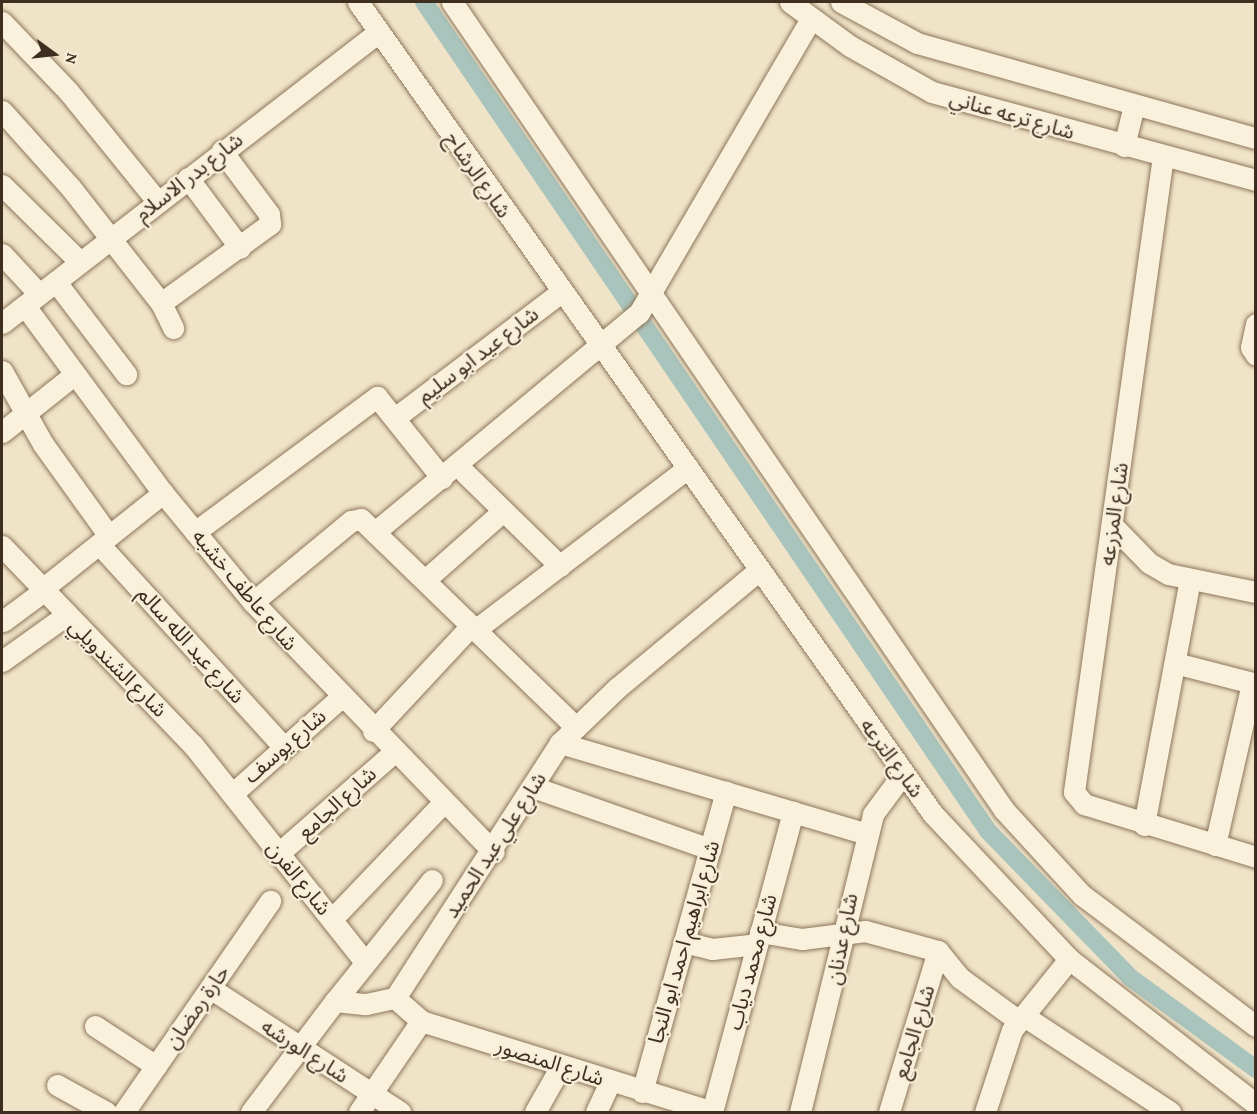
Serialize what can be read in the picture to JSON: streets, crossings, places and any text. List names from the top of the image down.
{
  "streets": {
    "street": [
      "شارع ترعه عناني",
      "شارع الرشاح",
      "شارع بدر الاسلام",
      "شارع عيد ابو سليم",
      "شارع المزرعه",
      "شارع عاطف خشبه",
      "شارع عبد الله سالم",
      "شارع الشندويلي",
      "شارع يوسف",
      "شارع الترعه",
      "شارع الجامع",
      "شارع علي عبد الحميد",
      "شارع الفرن",
      "شارع عدنان",
      "شارع ابراهيم احمد ابو النجا",
      "شارع محمد دياب",
      "حارة رمضان",
      "شارع الورشه",
      "شارع المنصور"
    ]
  },
  "crossings": [
    ["شارع ترعه عناني", "شارع المزرعه"],
    ["شارع الرشاح", "شارع بدر الاسلام"],
    ["شارع الرشاح", "شارع عيد ابو سليم"],
    ["شارع الرشاح", "شارع الترعه"],
    ["شارع بدر الاسلام", "شارع عاطف خشبه"],
    ["شارع عاطف خشبه", "شارع يوسف"],
    ["شارع عاطف خشبه", "شارع الجامع"],
    ["شارع عاطف خشبه", "شارع علي عبد الحميد"],
    ["شارع عبد الله سالم", "شارع يوسف"],
    ["شارع الشندويلي", "شارع يوسف"],
    ["شارع الشندويلي", "شارع الفرن"],
    ["شارع يوسف", "شارع الفرن"],
    ["شارع الترعه", "شارع علي عبد الحميد"],
    ["شارع الترعه", "شارع عدنان"],
    ["شارع الجامع", "شارع الفرن"],
    ["شارع علي عبد الحميد", "شارع المنصور"],
    ["شارع ابراهيم احمد ابو النجا", "شارع المنصور"],
    ["شارع محمد دياب", "شارع المنصور"],
    ["حارة رمضان", "شارع الورشه"]
  ],
  "north": "right"
}
